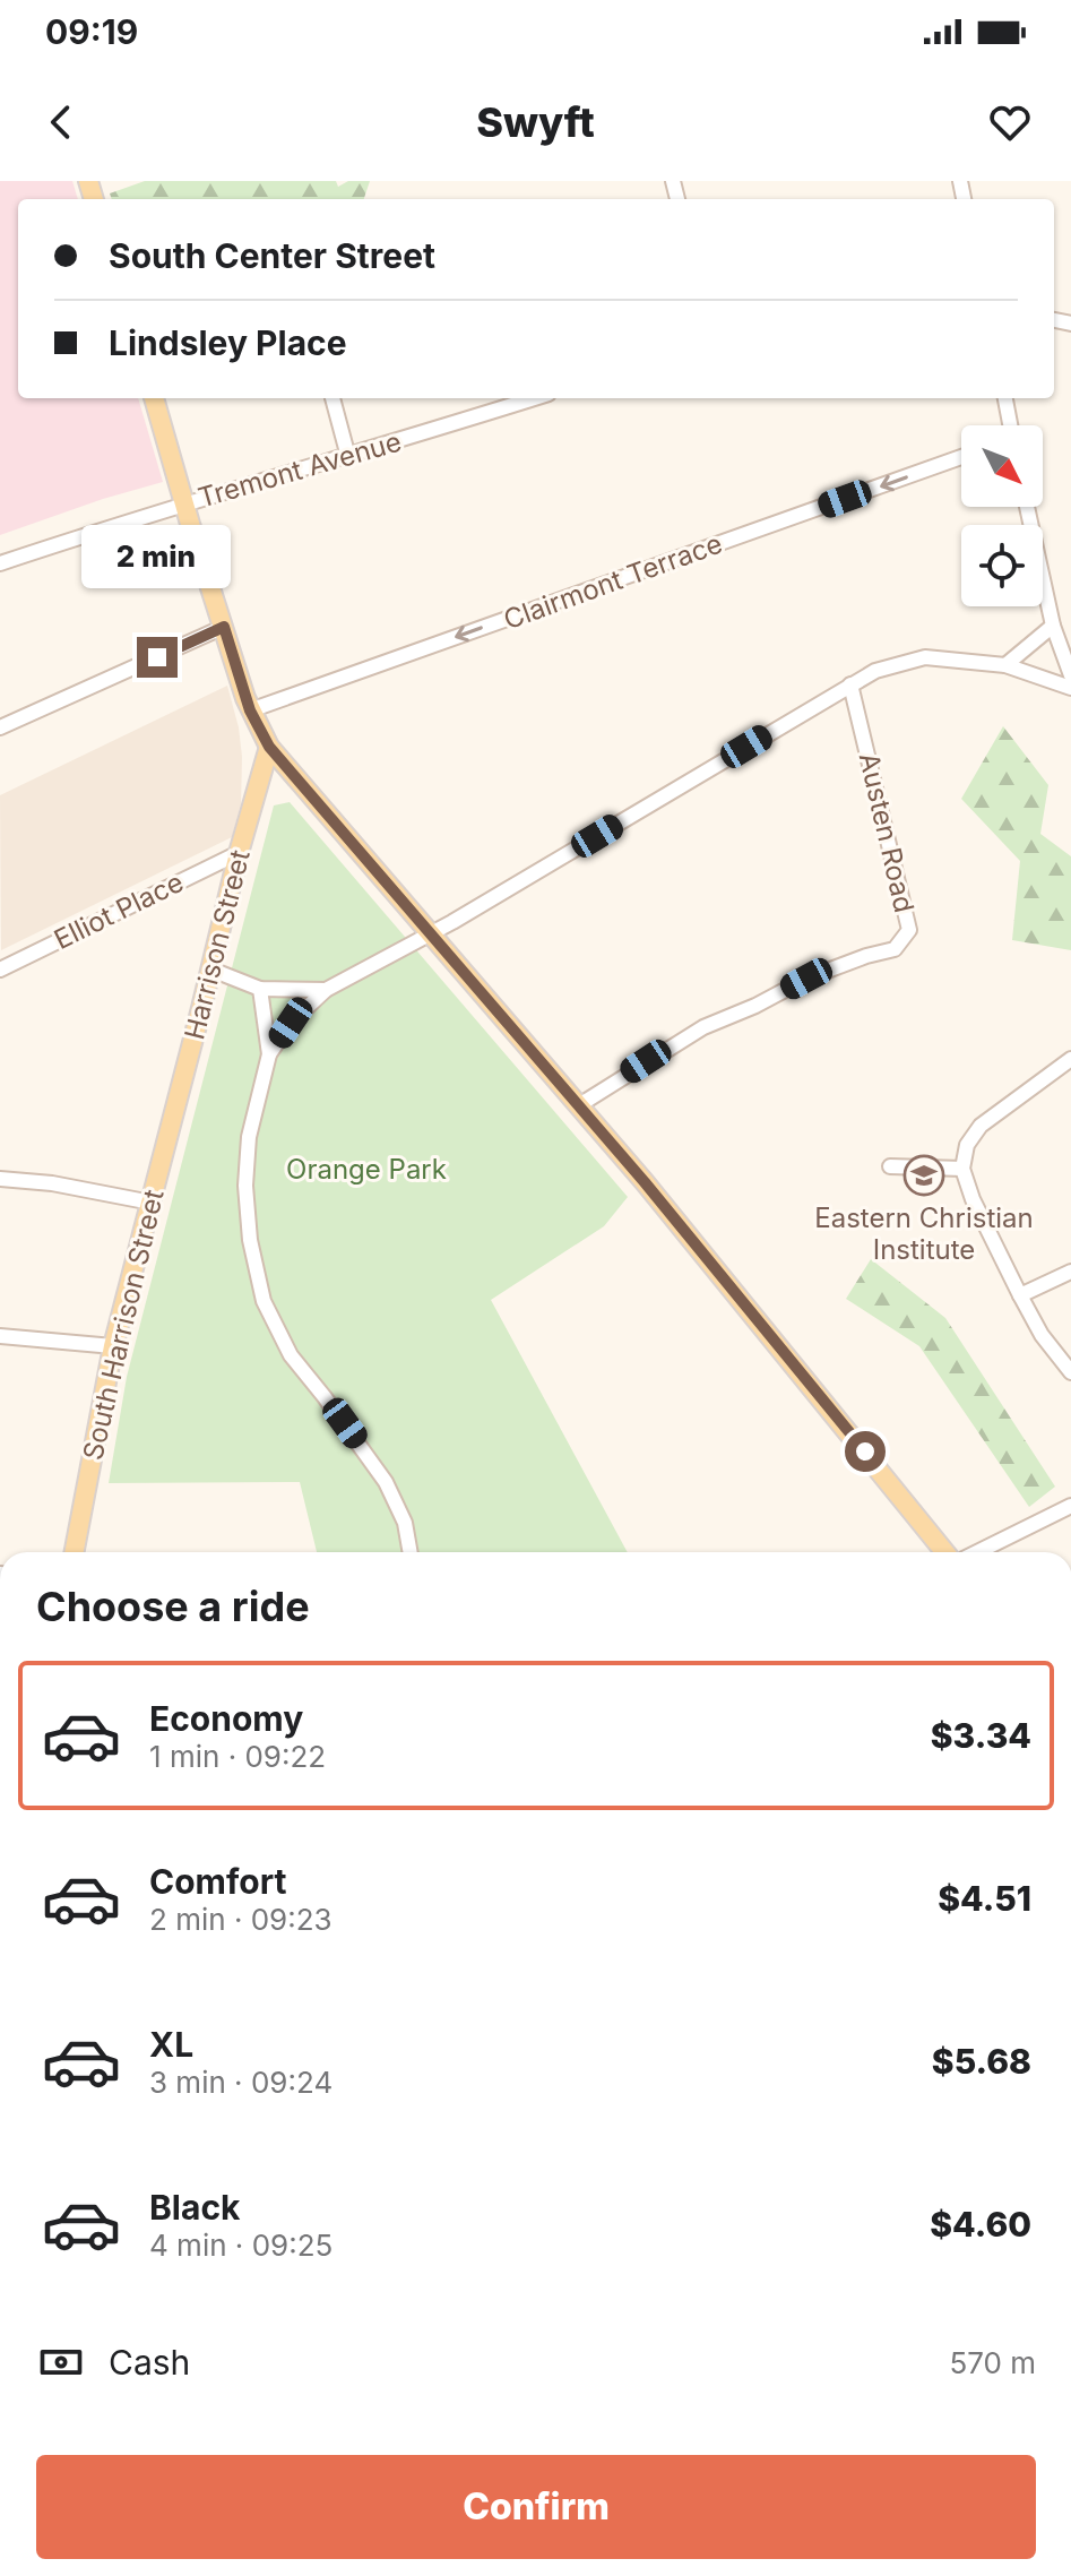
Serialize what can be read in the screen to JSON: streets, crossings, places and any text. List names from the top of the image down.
{
  "streets": {
    "main road": ["Harrison Street", "South Harrison Street"],
    "street": [
      "Tremont Avenue",
      "Clairmont Terrace",
      "Austen Road",
      "Elliot Place"
    ]
  },
  "crossings": [
    ["Elliot Place", "Harrison Street"],
    ["Harrison Street", "South Harrison Street"]
  ],
  "one_way": ["Clairmont Terrace"],
  "parks": ["Orange Park"],
  "places": {
    "school or university": ["Eastern Christian Institute"]
  },
  "north": "bottom right",
  "page": {
    "status": "09:19",
    "header": "Swyft",
    "banner": ["South Center Street", "Lindsley Place"],
    "bubble": "2 min",
    "heading": "Choose a ride",
    "list": [
      {
        "name": "Economy",
        "note": "1 min · 09:22",
        "value": "$3.34"
      },
      {
        "name": "Comfort",
        "note": "2 min · 09:23",
        "value": "$4.51"
      },
      {
        "name": "XL",
        "note": "3 min · 09:24",
        "value": "$5.68"
      },
      {
        "name": "Black",
        "note": "4 min · 09:25",
        "value": "$4.60"
      }
    ],
    "pay": ["Cash", "570 m"],
    "buttons": "Confirm"
  }
}
